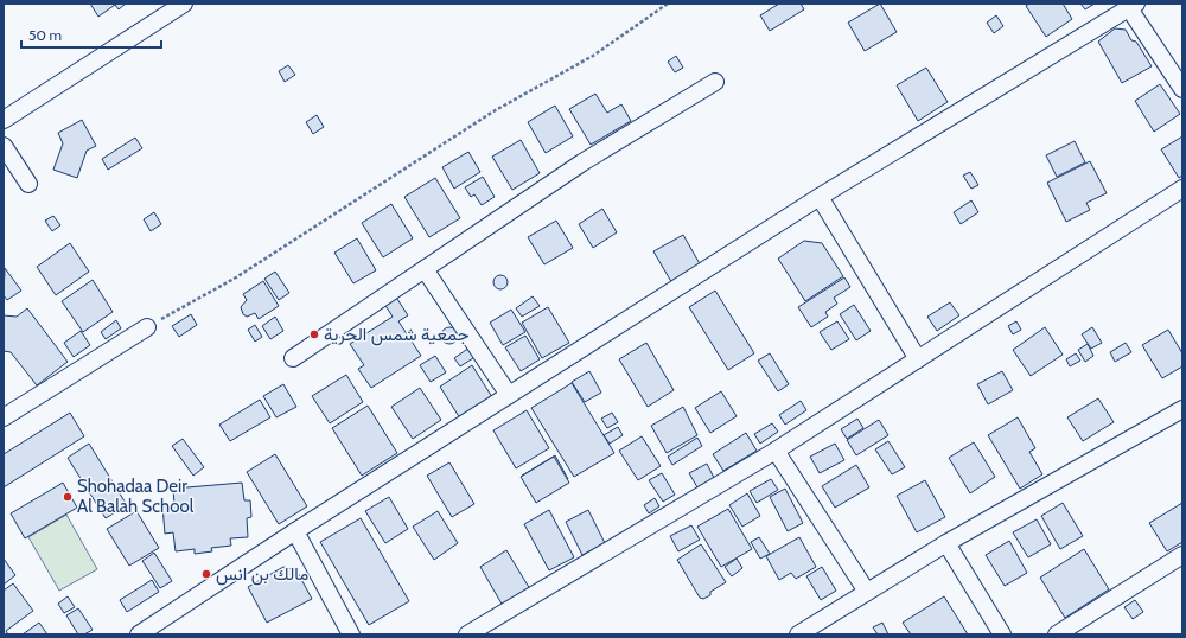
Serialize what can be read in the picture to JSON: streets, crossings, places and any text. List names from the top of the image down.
{
  "places": ["جمعية شمس الحرية", "Shohadaa Deir Al Balah School", "مالك بن انس"],
  "scale_bar": "50 m"
}
